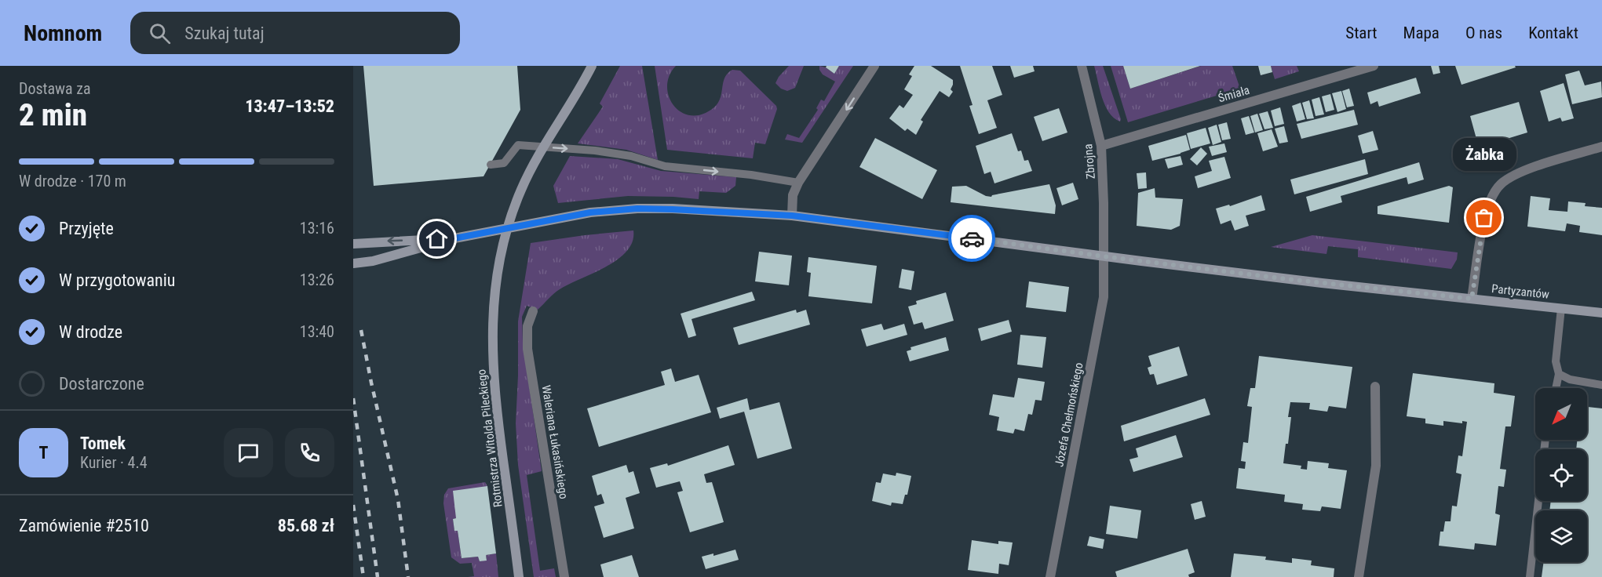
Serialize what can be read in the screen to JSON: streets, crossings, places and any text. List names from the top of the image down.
{
  "streets": {
    "main road": ["Partyzantów", "Rotmistrza Witolda Pileckiego"],
    "street": [
      "Śmiała",
      "Zbrojna",
      "Józefa Chełmońskiego",
      "Waleriana Łukasińskiego"
    ]
  },
  "crossings": [
    ["Śmiała", "Zbrojna"],
    ["Zbrojna", "Partyzantów"],
    ["Zbrojna", "Józefa Chełmońskiego"],
    ["Partyzantów", "Józefa Chełmońskiego"]
  ],
  "places": ["Żabka"],
  "north": "bottom left",
  "page": {
    "header": "Nomnom",
    "search": "Szukaj tutaj",
    "nav": [
      "Start",
      "Mapa",
      "O nas",
      "Kontakt"
    ],
    "heading": ["2 min", "Dostawa za", "13:47–13:52"],
    "panel": [
      "Tomek",
      "Kurier · 4.4",
      "Zamówienie #2510",
      "85.68 zł"
    ],
    "bubble": "Żabka",
    "bar": "W drodze · 170 m",
    "list": [
      ["Przyjęte", "13:16"],
      ["W przygotowaniu", "13:26"],
      ["W drodze", "13:40"],
      "Dostarczone"
    ],
    "round": "T"
  }
}
